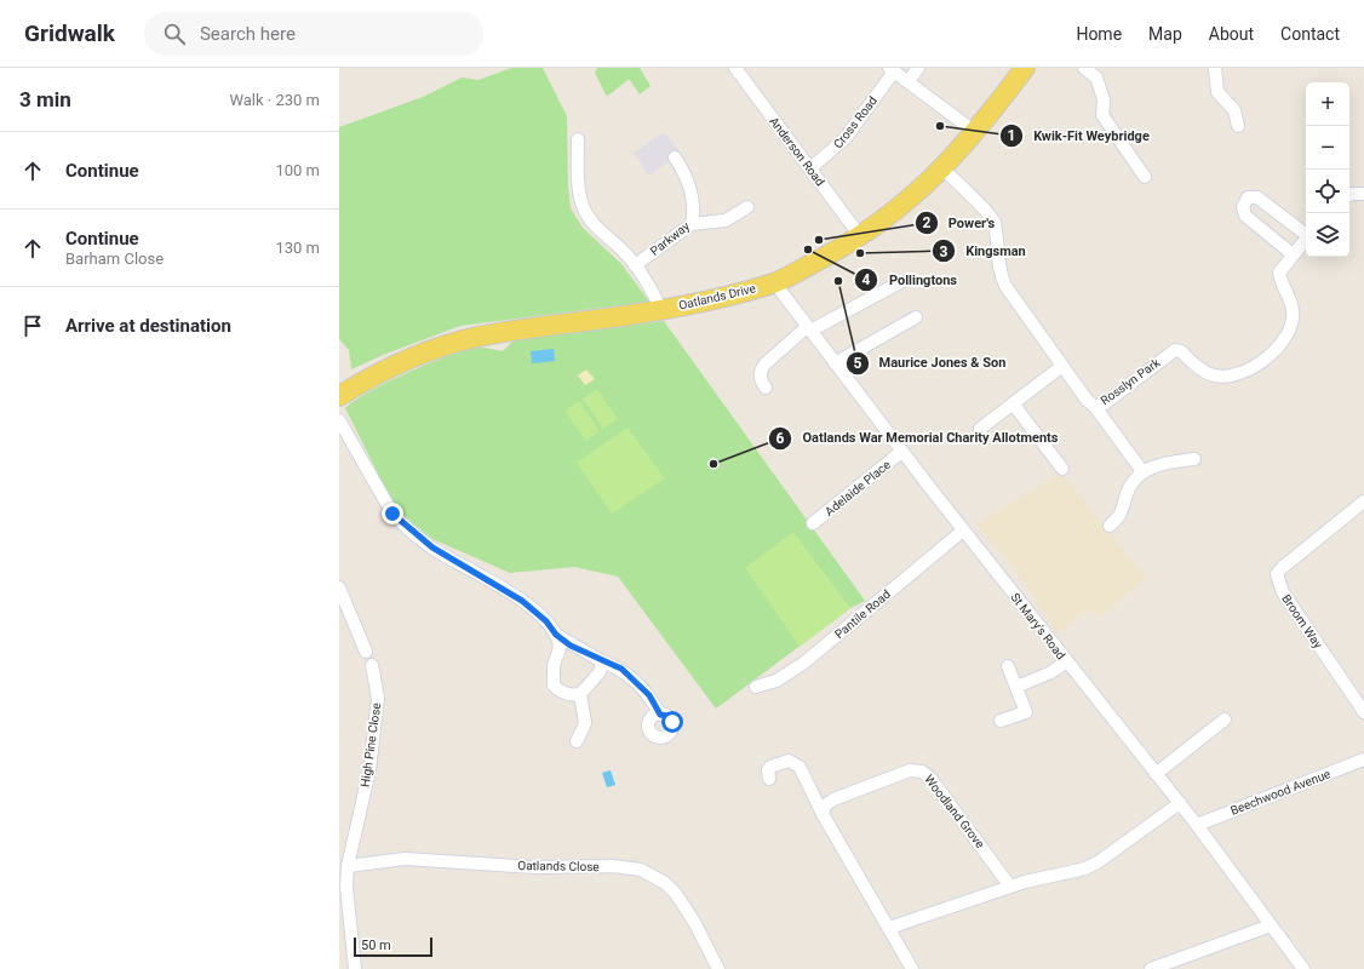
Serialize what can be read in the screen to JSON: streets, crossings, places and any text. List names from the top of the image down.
{
  "streets": {
    "main road": ["Oatlands Drive"],
    "street": [
      "Cross Road",
      "Anderson Road",
      "Parkway",
      "Rosslyn Park",
      "Adelaide Place",
      "Pantile Road",
      "Broom Way",
      "St Mary's Road",
      "High Pine Close",
      "Beechwood Avenue",
      "Woodland Grove",
      "Oatlands Close"
    ]
  },
  "crossings": [
    ["Cross Road", "Anderson Road"],
    ["Anderson Road", "Oatlands Drive"],
    ["Oatlands Drive", "Rosslyn Park"],
    ["Oatlands Drive", "St Mary's Road"],
    ["Adelaide Place", "St Mary's Road"],
    ["Pantile Road", "St Mary's Road"],
    ["St Mary's Road", "Beechwood Avenue"],
    ["High Pine Close", "Oatlands Close"]
  ],
  "places": [
    "Kwik-Fit Weybridge",
    "Power's",
    "Pollingtons",
    "Kingsman",
    "Maurice Jones & Son",
    "Oatlands War Memorial Charity Allotments"
  ],
  "scale_bar": "50 m",
  "page": {
    "header": "Gridwalk",
    "search": "Search here",
    "nav": [
      "Home",
      "Map",
      "About",
      "Contact"
    ],
    "heading": ["3 min", "Walk · 230 m"],
    "map_buttons": ["+", "−"],
    "list": [
      ["Continue", "100 m"],
      ["Continue", "Barham Close", "130 m"],
      "Arrive at destination"
    ],
    "scale": "50 m"
  }
}
